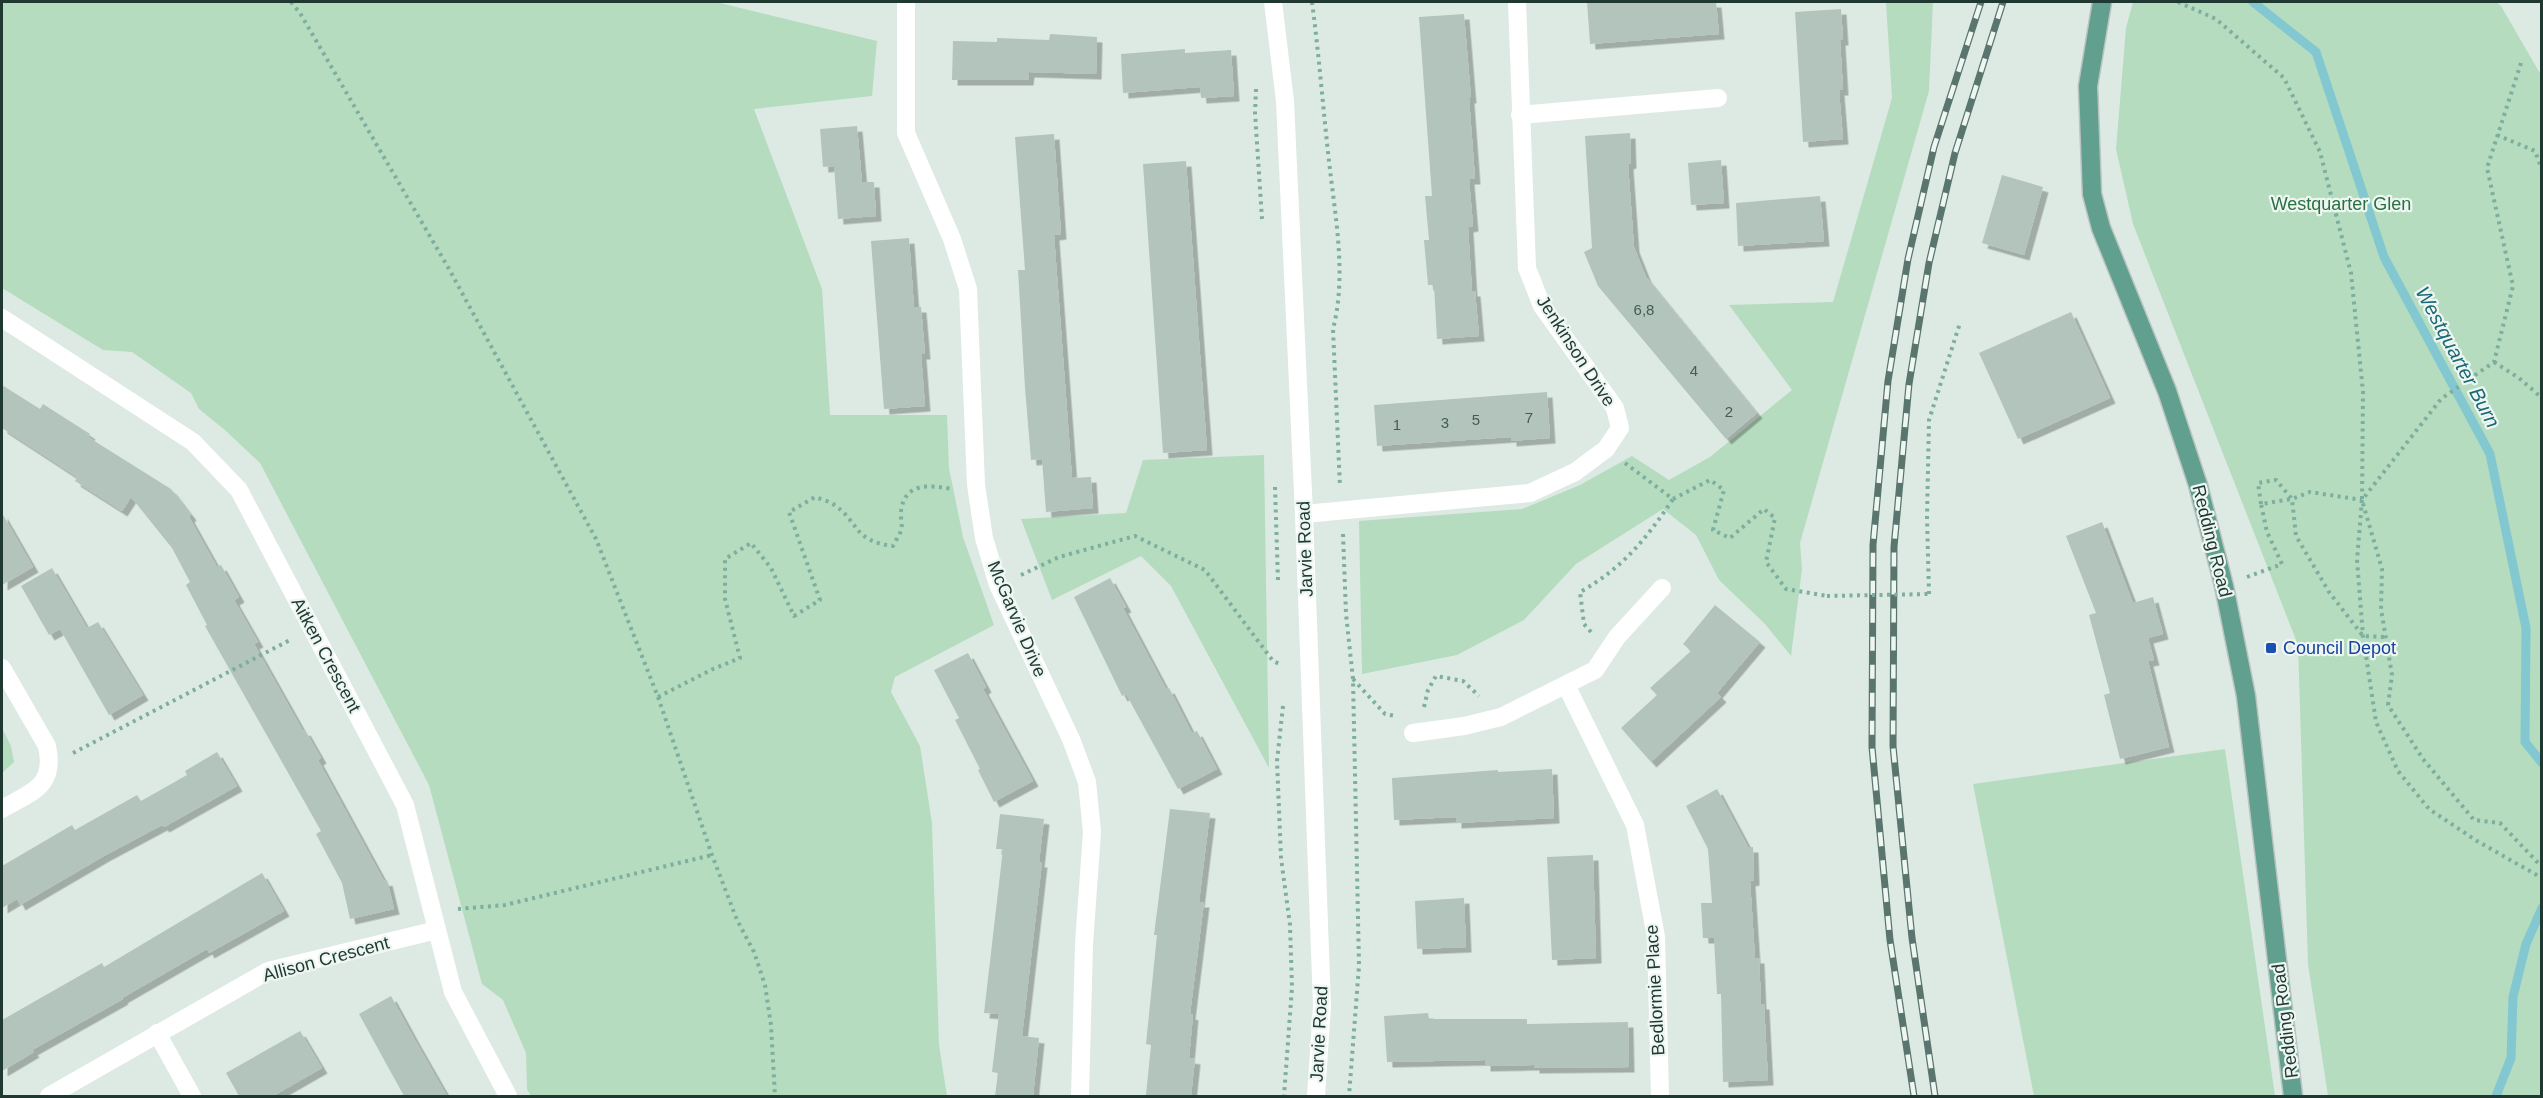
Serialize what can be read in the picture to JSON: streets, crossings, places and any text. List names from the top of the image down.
{
  "streets": {
    "main road": ["Redding Road"],
    "street": [
      "Jenkinson Drive",
      "Jarvie Road",
      "McGarvie Drive",
      "Aitken Crescent",
      "Allison Crescent",
      "Bedlormie Place"
    ]
  },
  "crossings": [
    ["Jenkinson Drive", "Jarvie Road"],
    ["Aitken Crescent", "Allison Crescent"]
  ],
  "water": ["Westquarter Burn"],
  "parks": ["Westquarter Glen"],
  "places": {
    "transit": ["Council Depot"]
  },
  "house_numbers": [
    "6,8",
    "4",
    "2",
    "7",
    "5",
    "3",
    "1"
  ]
}
